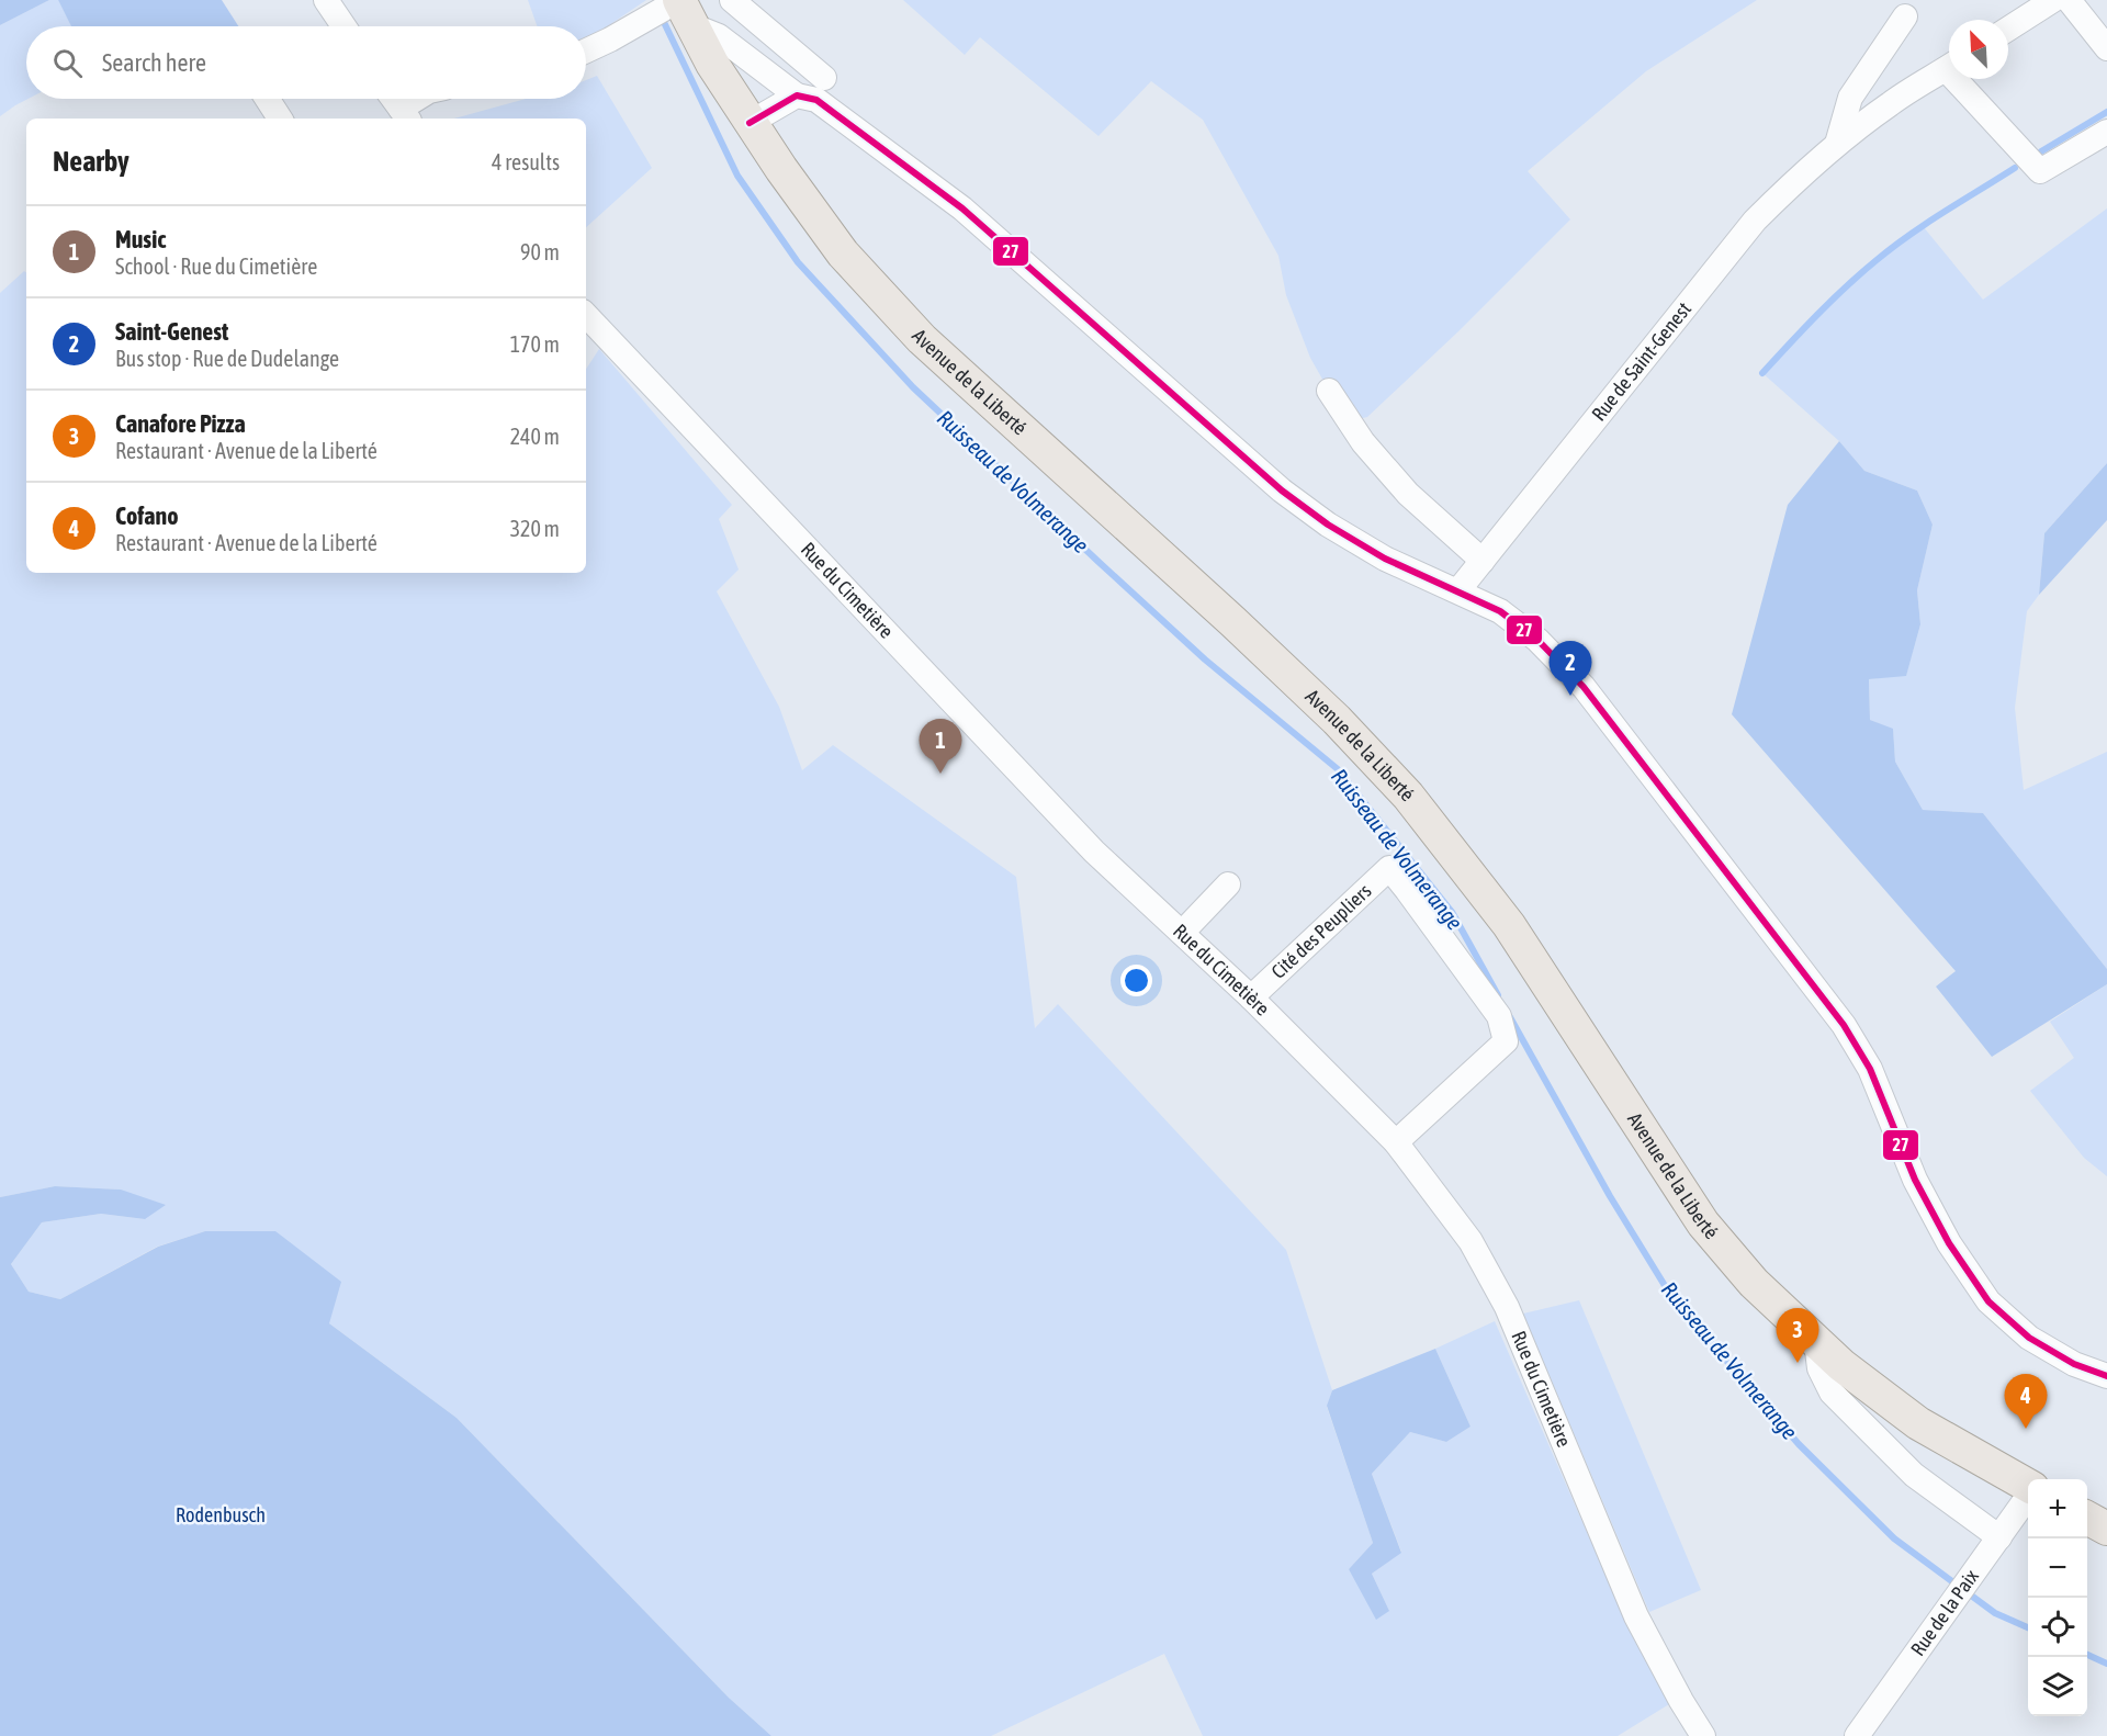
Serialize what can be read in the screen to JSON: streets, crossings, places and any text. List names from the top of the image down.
{
  "streets": {
    "main road": ["Avenue de la Liberté"],
    "street": [
      "Rue de Saint-Genest",
      "Rue du Cimetière",
      "Cité des Peupliers",
      "Rue de la Paix"
    ]
  },
  "crossings": [
    ["Rue du Cimetière", "Cité des Peupliers"]
  ],
  "water": ["Ruisseau de Volmerange"],
  "parks": ["Rodenbusch"],
  "lines": ["transit line 27"],
  "north": "top left",
  "page": {
    "search": "Search here",
    "heading": ["Nearby", "4 results"],
    "list": [
      {
        "mark": "1",
        "name": "Music",
        "note": "School · Rue du Cimetière",
        "value": "90 m"
      },
      {
        "mark": "2",
        "name": "Saint-Genest",
        "note": "Bus stop · Rue de Dudelange",
        "value": "170 m"
      },
      {
        "mark": "3",
        "name": "Canafore Pizza",
        "note": "Restaurant · Avenue de la Liberté",
        "value": "240 m"
      },
      {
        "mark": "4",
        "name": "Cofano",
        "note": "Restaurant · Avenue de la Liberté",
        "value": "320 m"
      }
    ],
    "pins": [
      "2",
      "1",
      "3",
      "4"
    ],
    "map_buttons": ["+", "−"]
  }
}
